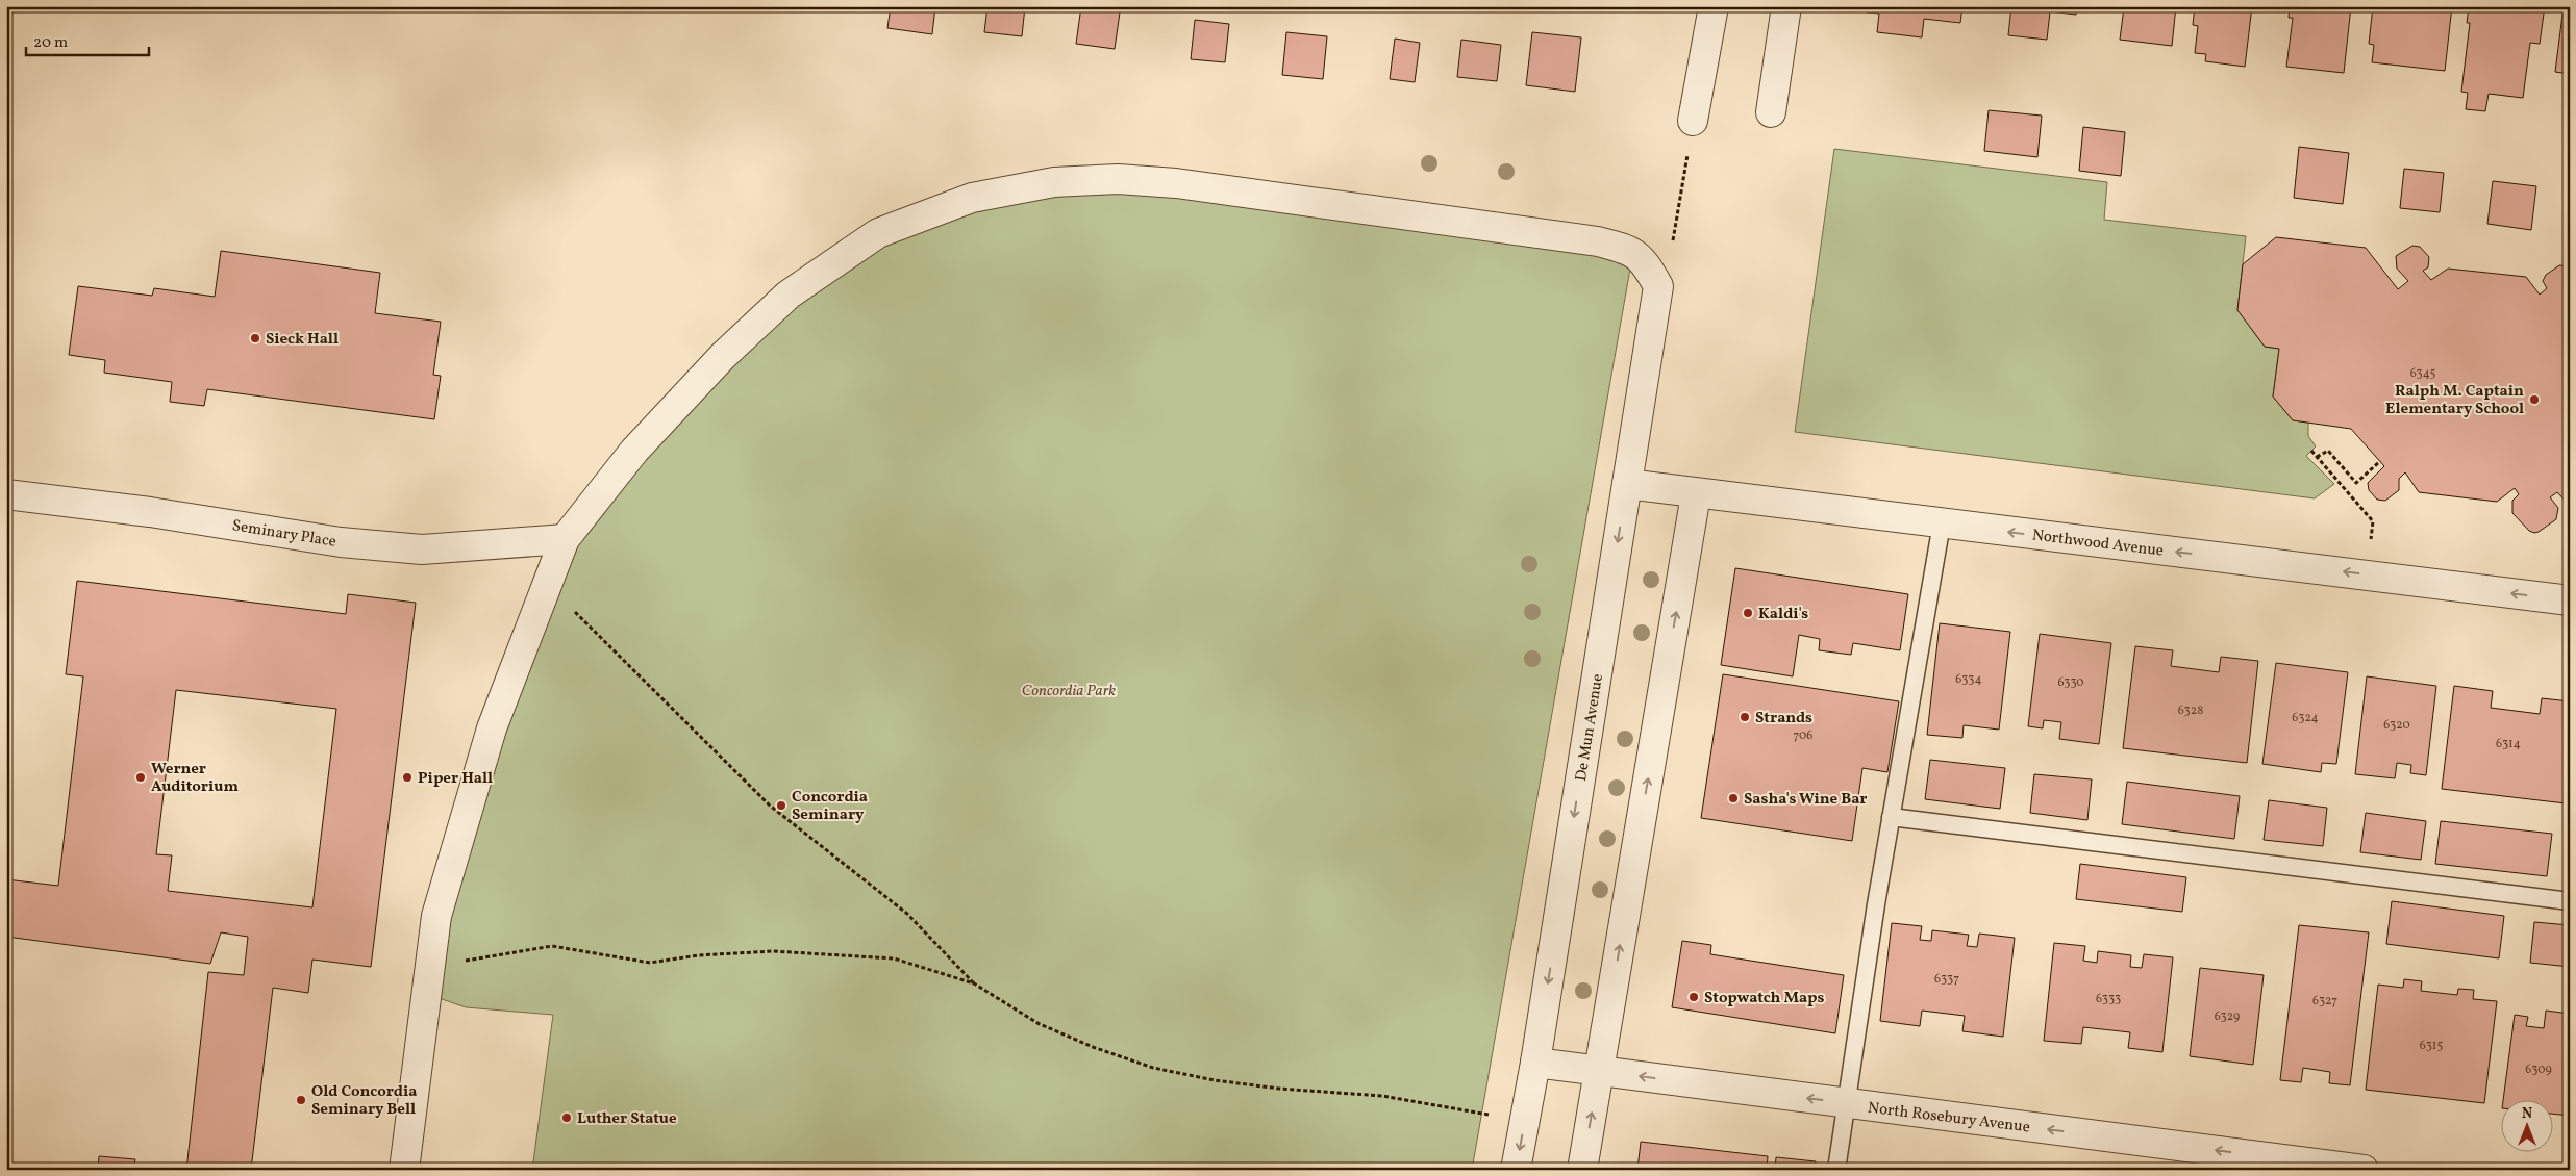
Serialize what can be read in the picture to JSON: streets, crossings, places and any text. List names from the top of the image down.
{
  "streets": {
    "street": [
      "Seminary Place",
      "Northwood Avenue",
      "De Mun Avenue",
      "North Rosebury Avenue"
    ]
  },
  "crossings": [
    ["Northwood Avenue", "De Mun Avenue"],
    ["De Mun Avenue", "North Rosebury Avenue"]
  ],
  "one_way": ["Northwood Avenue", "North Rosebury Avenue"],
  "parks": ["Concordia Park"],
  "places": [
    "Sieck Hall",
    "Ralph M. Captain Elementary School",
    "Kaldi's",
    "Strands",
    "Werner Auditorium",
    "Piper Hall",
    "Sasha's Wine Bar",
    "Concordia Seminary",
    "Stopwatch Maps",
    "Old Concordia Seminary Bell",
    "Luther Statue"
  ],
  "house_numbers": [
    "6345",
    "6334",
    "6330",
    "6328",
    "6324",
    "6320",
    "706",
    "6314",
    "6337",
    "6333",
    "6327",
    "6329",
    "6315",
    "6309"
  ],
  "scale_bar": "20 m",
  "north": "top"
}
